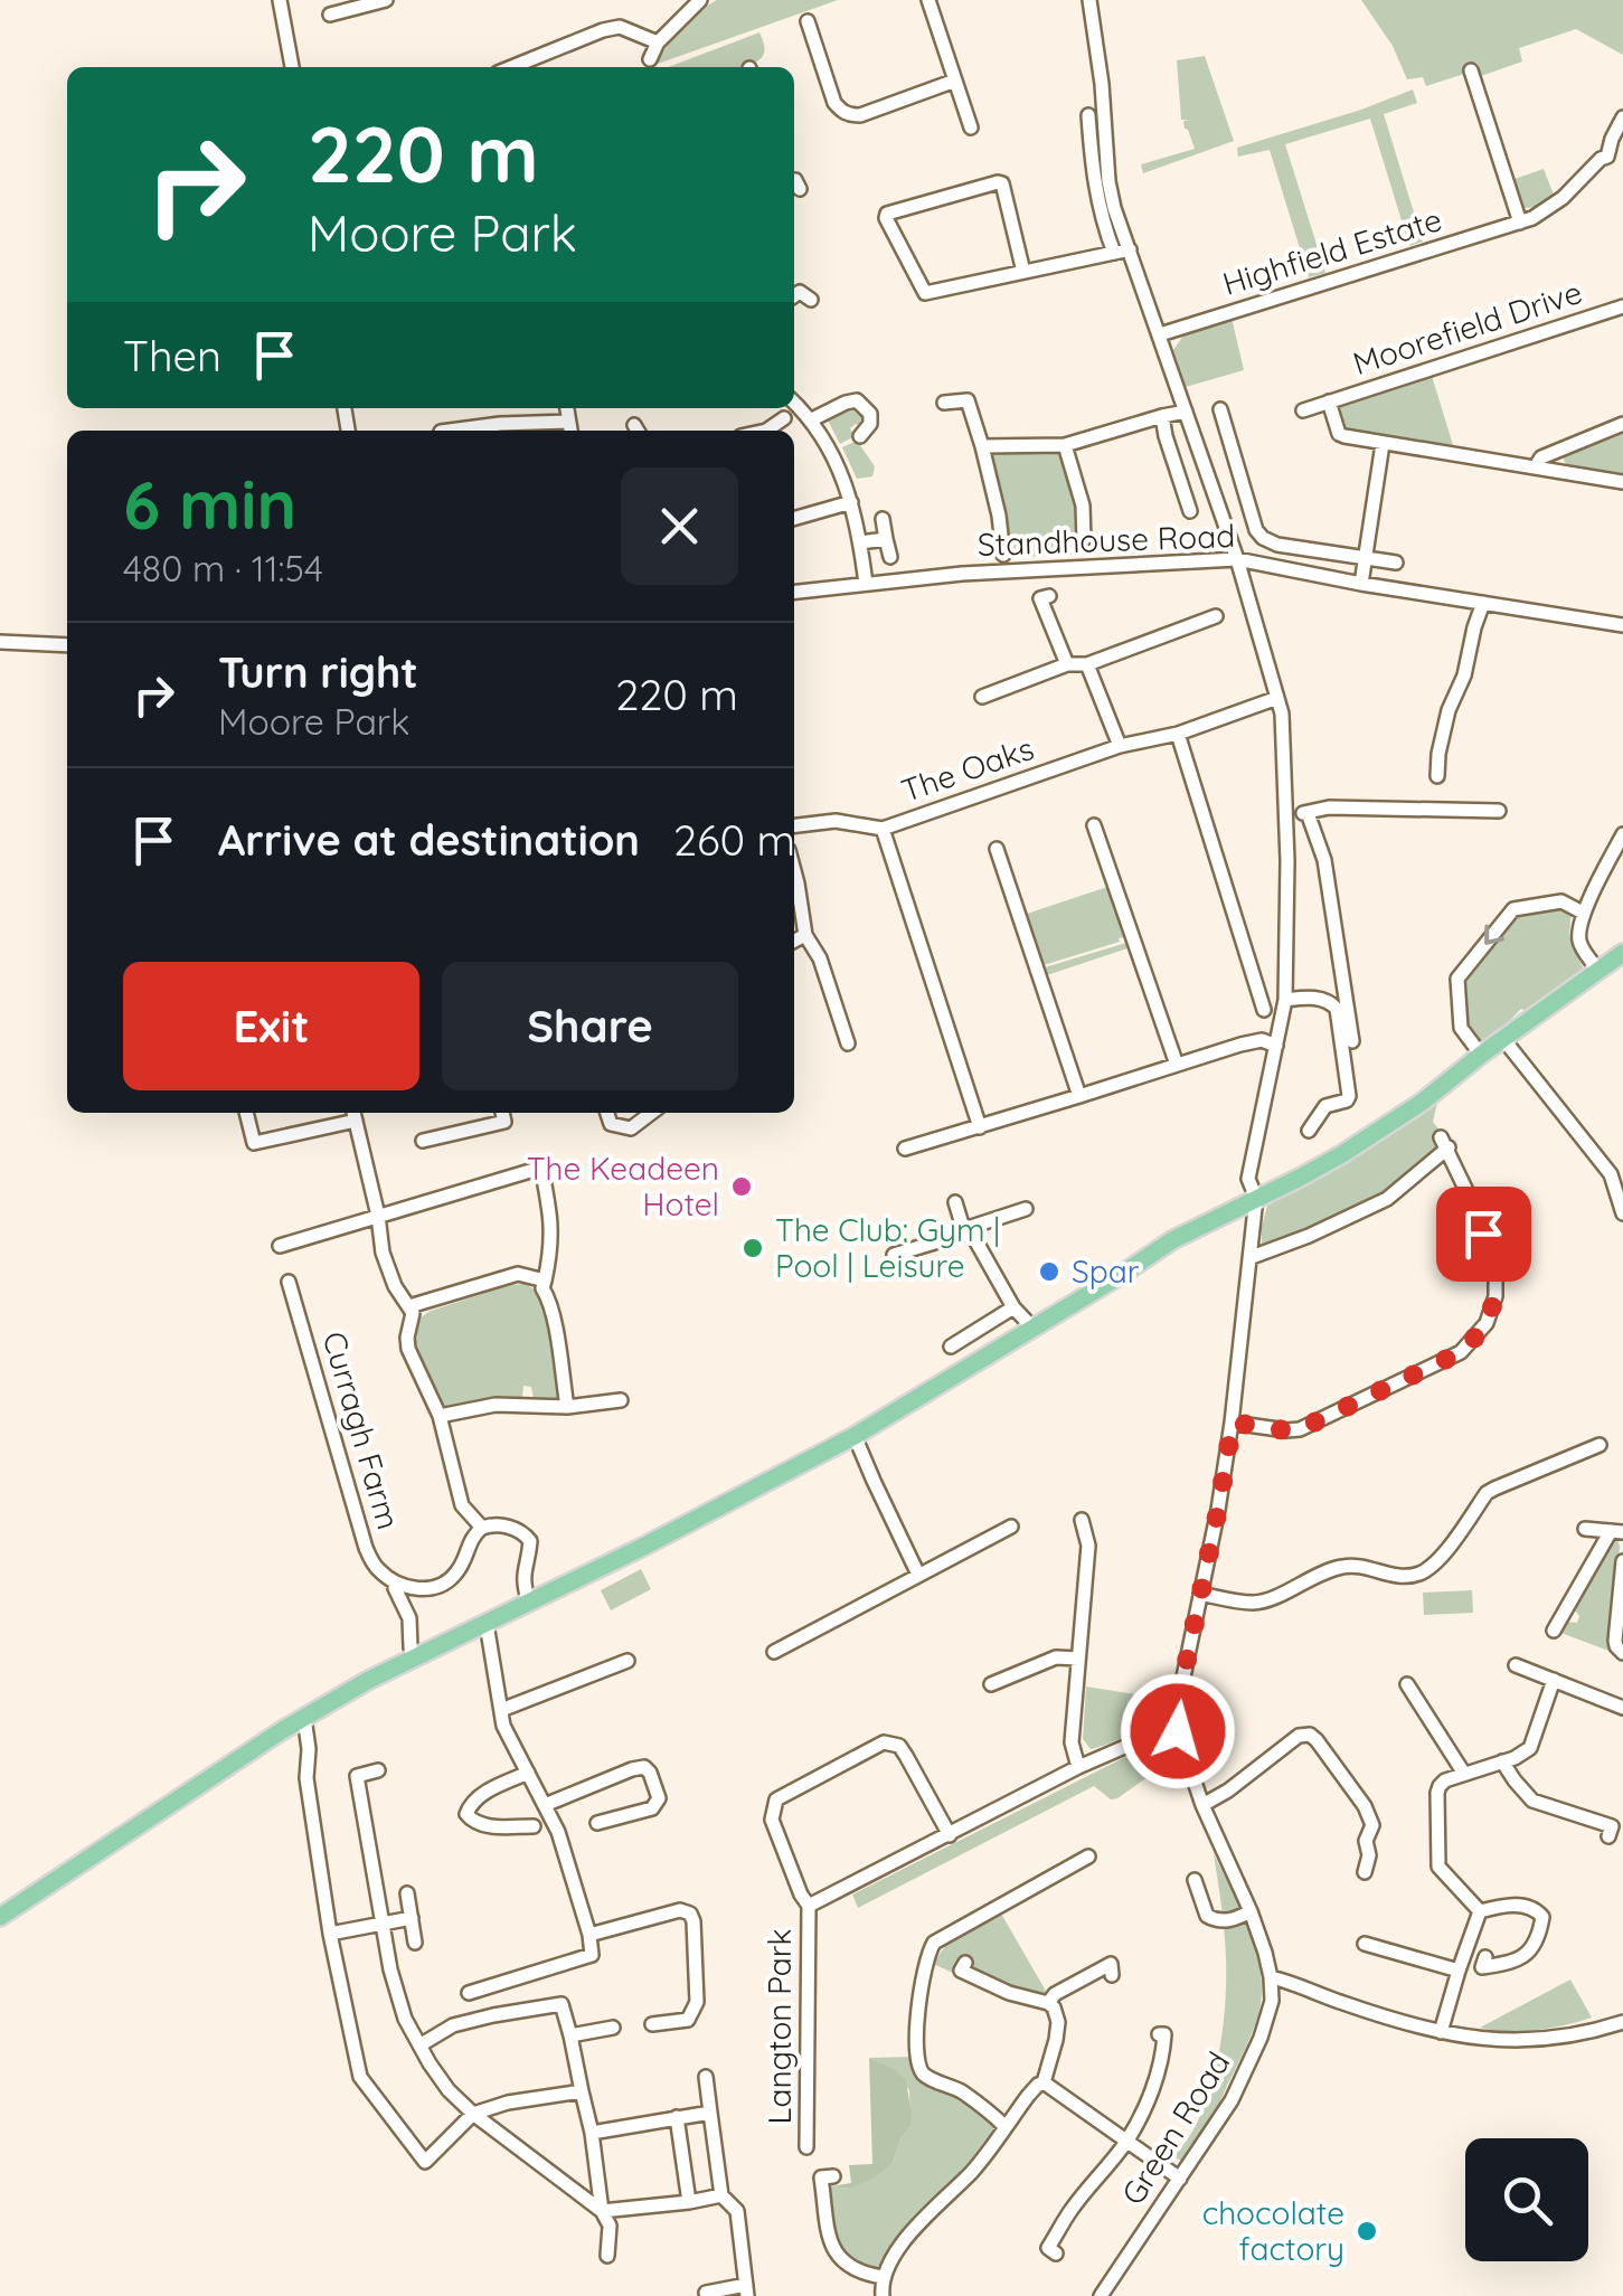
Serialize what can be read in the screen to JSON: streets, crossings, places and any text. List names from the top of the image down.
{
  "streets": {
    "street": [
      "Highfield Estate",
      "Moorefield Drive",
      "Standhouse Road",
      "The Oaks",
      "Curragh Farm",
      "Langton Park",
      "Green Road"
    ]
  },
  "crossings": [
    ["Highfield Estate", "Green Road"],
    ["Standhouse Road", "Green Road"],
    ["The Oaks", "Green Road"],
    ["Langton Park", "Green Road"]
  ],
  "places": [
    "The Keadeen Hotel",
    "The Club: Gym | Pool | Leisure",
    "Spar",
    "chocolate factory"
  ],
  "page": {
    "turn": ["220 m", "Moore Park"],
    "then": "Then",
    "heading": ["6 min", "480 m · 11:54"],
    "list": [
      {
        "name": "Turn right",
        "note": "Moore Park",
        "value": "220 m"
      },
      {
        "name": "Arrive at destination",
        "value": "260 m"
      }
    ],
    "buttons": ["Exit", "Share"]
  }
}
